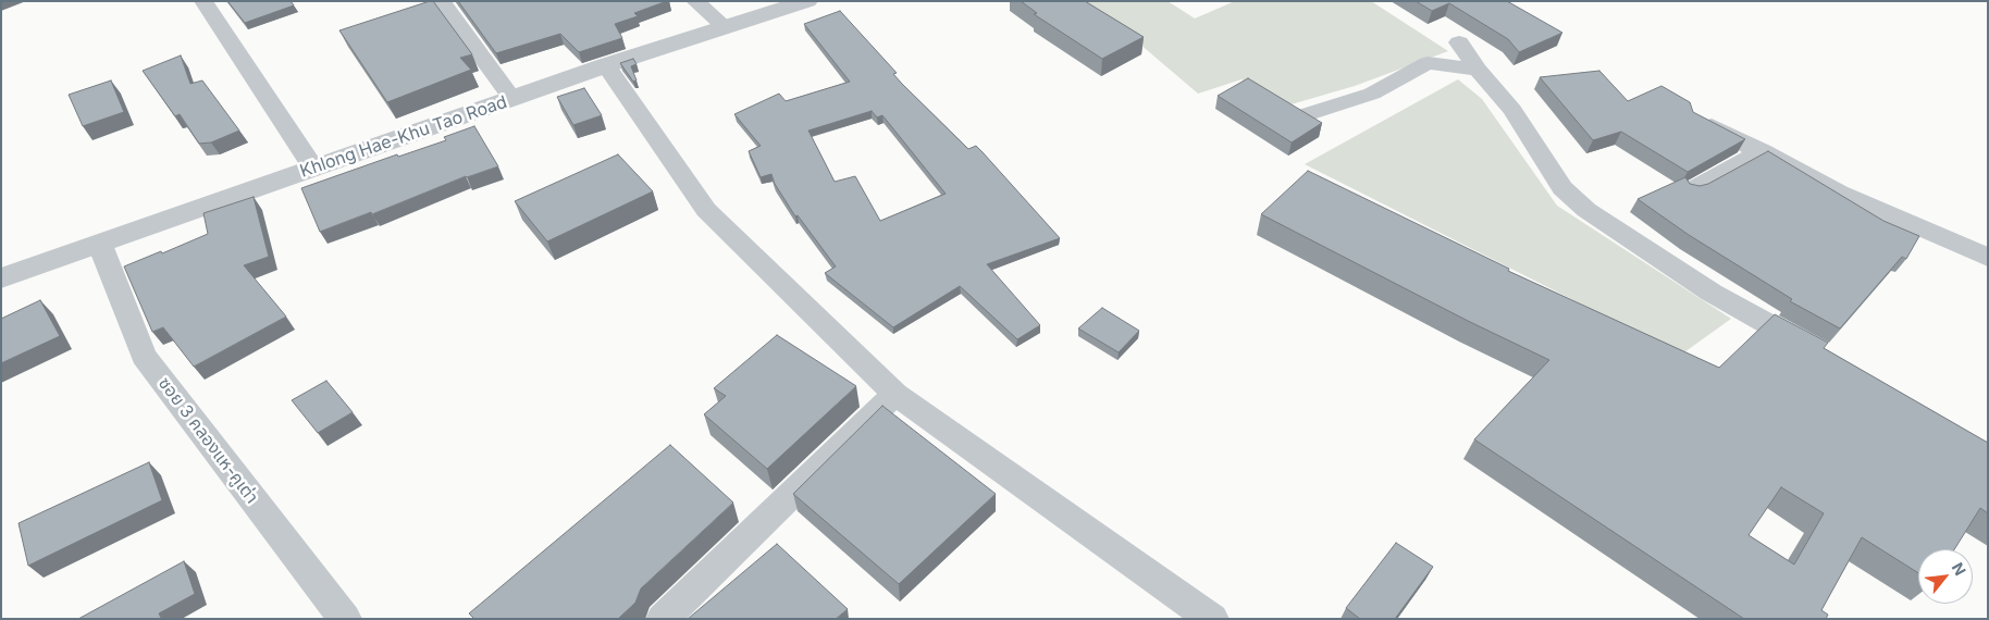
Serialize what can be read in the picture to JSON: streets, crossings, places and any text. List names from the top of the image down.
{
  "streets": {
    "street": ["Khlong Hae-Khu Tao Road", "ซอย 3 คลองแห-คูเต่า"]
  },
  "crossings": [
    ["Khlong Hae-Khu Tao Road", "ซอย 3 คลองแห-คูเต่า"]
  ],
  "north": "top right"
}
